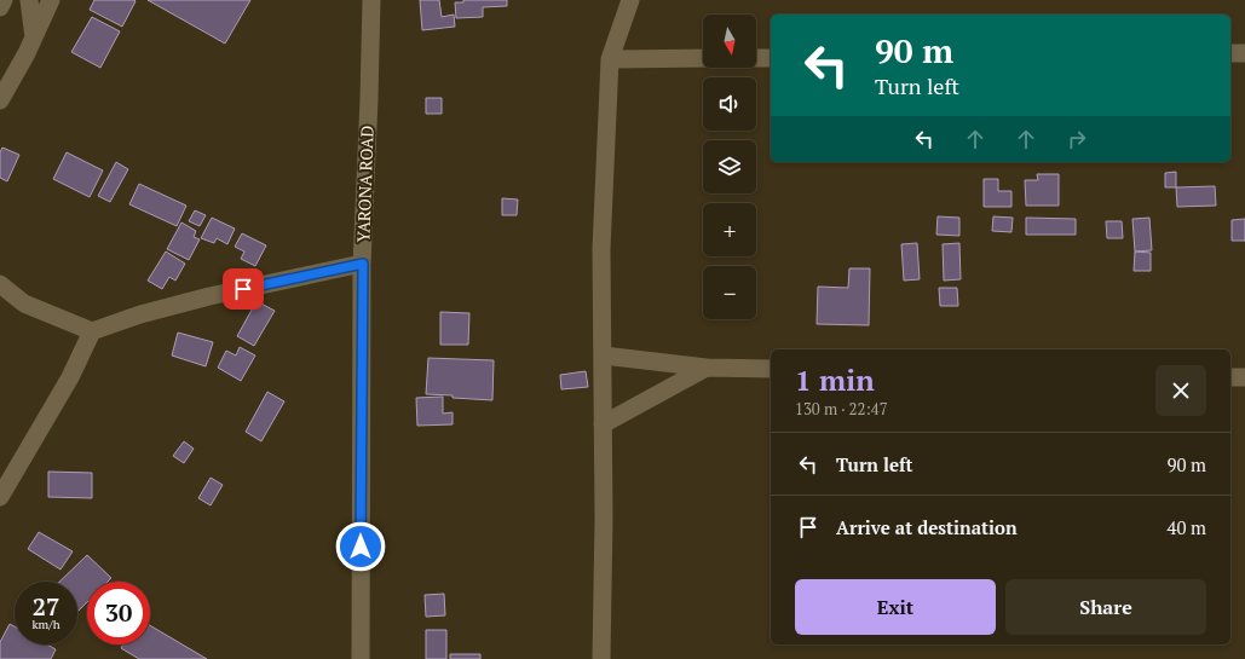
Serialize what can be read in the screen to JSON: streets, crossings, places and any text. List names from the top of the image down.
{
  "streets": {
    "street": ["YARONA ROAD"]
  },
  "north": "bottom",
  "page": {
    "map_buttons": ["+", "−"],
    "turn": ["90 m", "Turn left"],
    "heading": ["1 min", "130 m · 22:47"],
    "list": [
      {
        "name": "Turn left",
        "value": "90 m"
      },
      {
        "name": "Arrive at destination",
        "value": "40 m"
      }
    ],
    "buttons": ["Exit", "Share"],
    "speed": "27 km/h",
    "limit": "30"
  }
}
